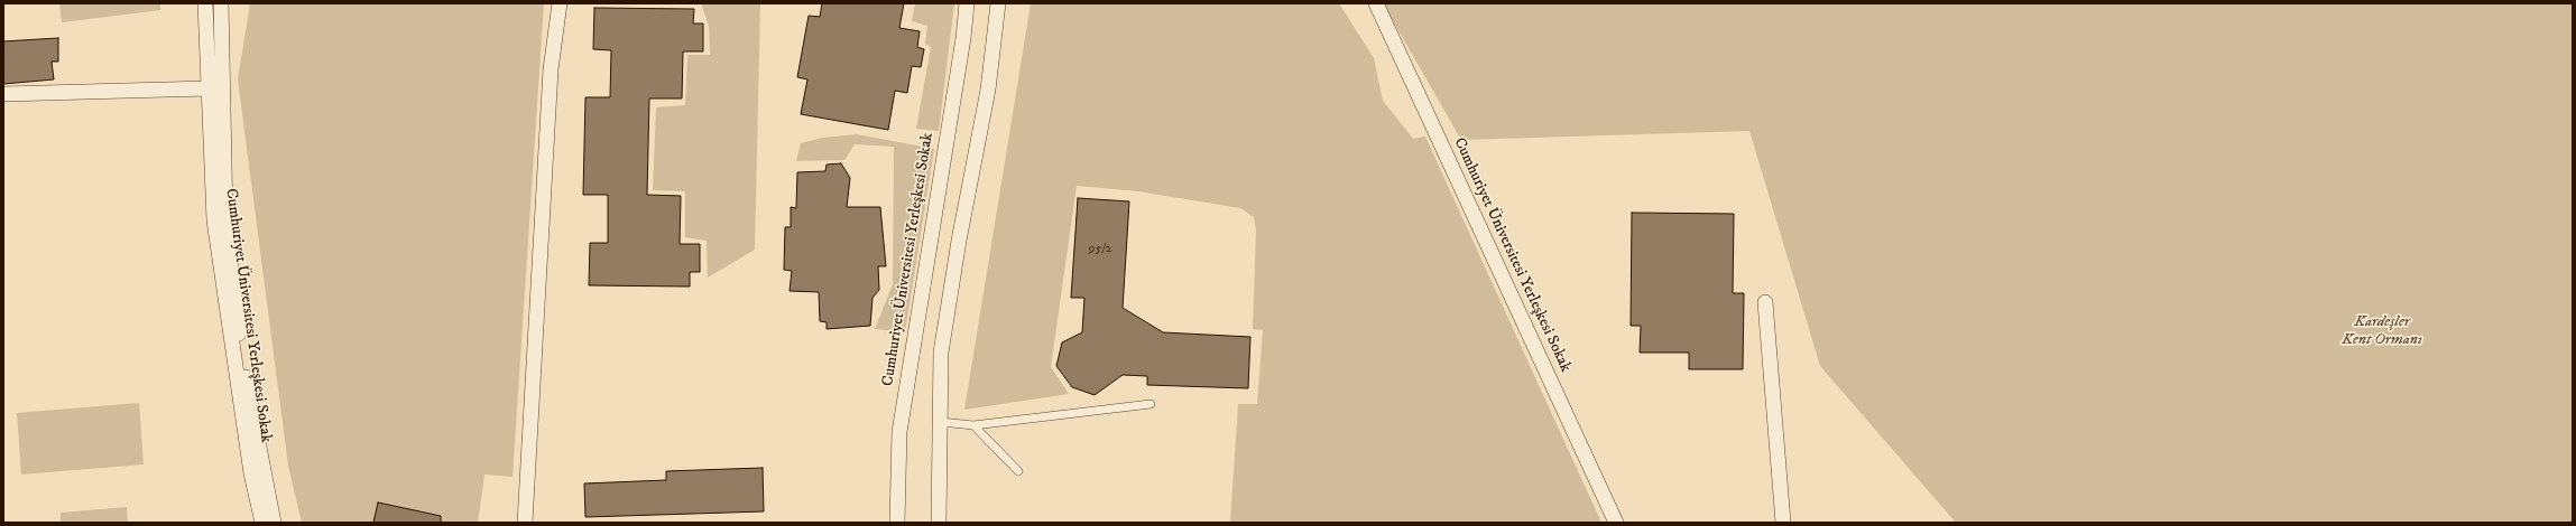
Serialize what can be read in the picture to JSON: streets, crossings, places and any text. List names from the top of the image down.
{
  "streets": {
    "street": ["Cumhuriyet Üniversitesi Yerleşkesi Sokak"]
  },
  "parks": ["Kardeşler Kent Ormanı"],
  "house_numbers": ["95/2"]
}
